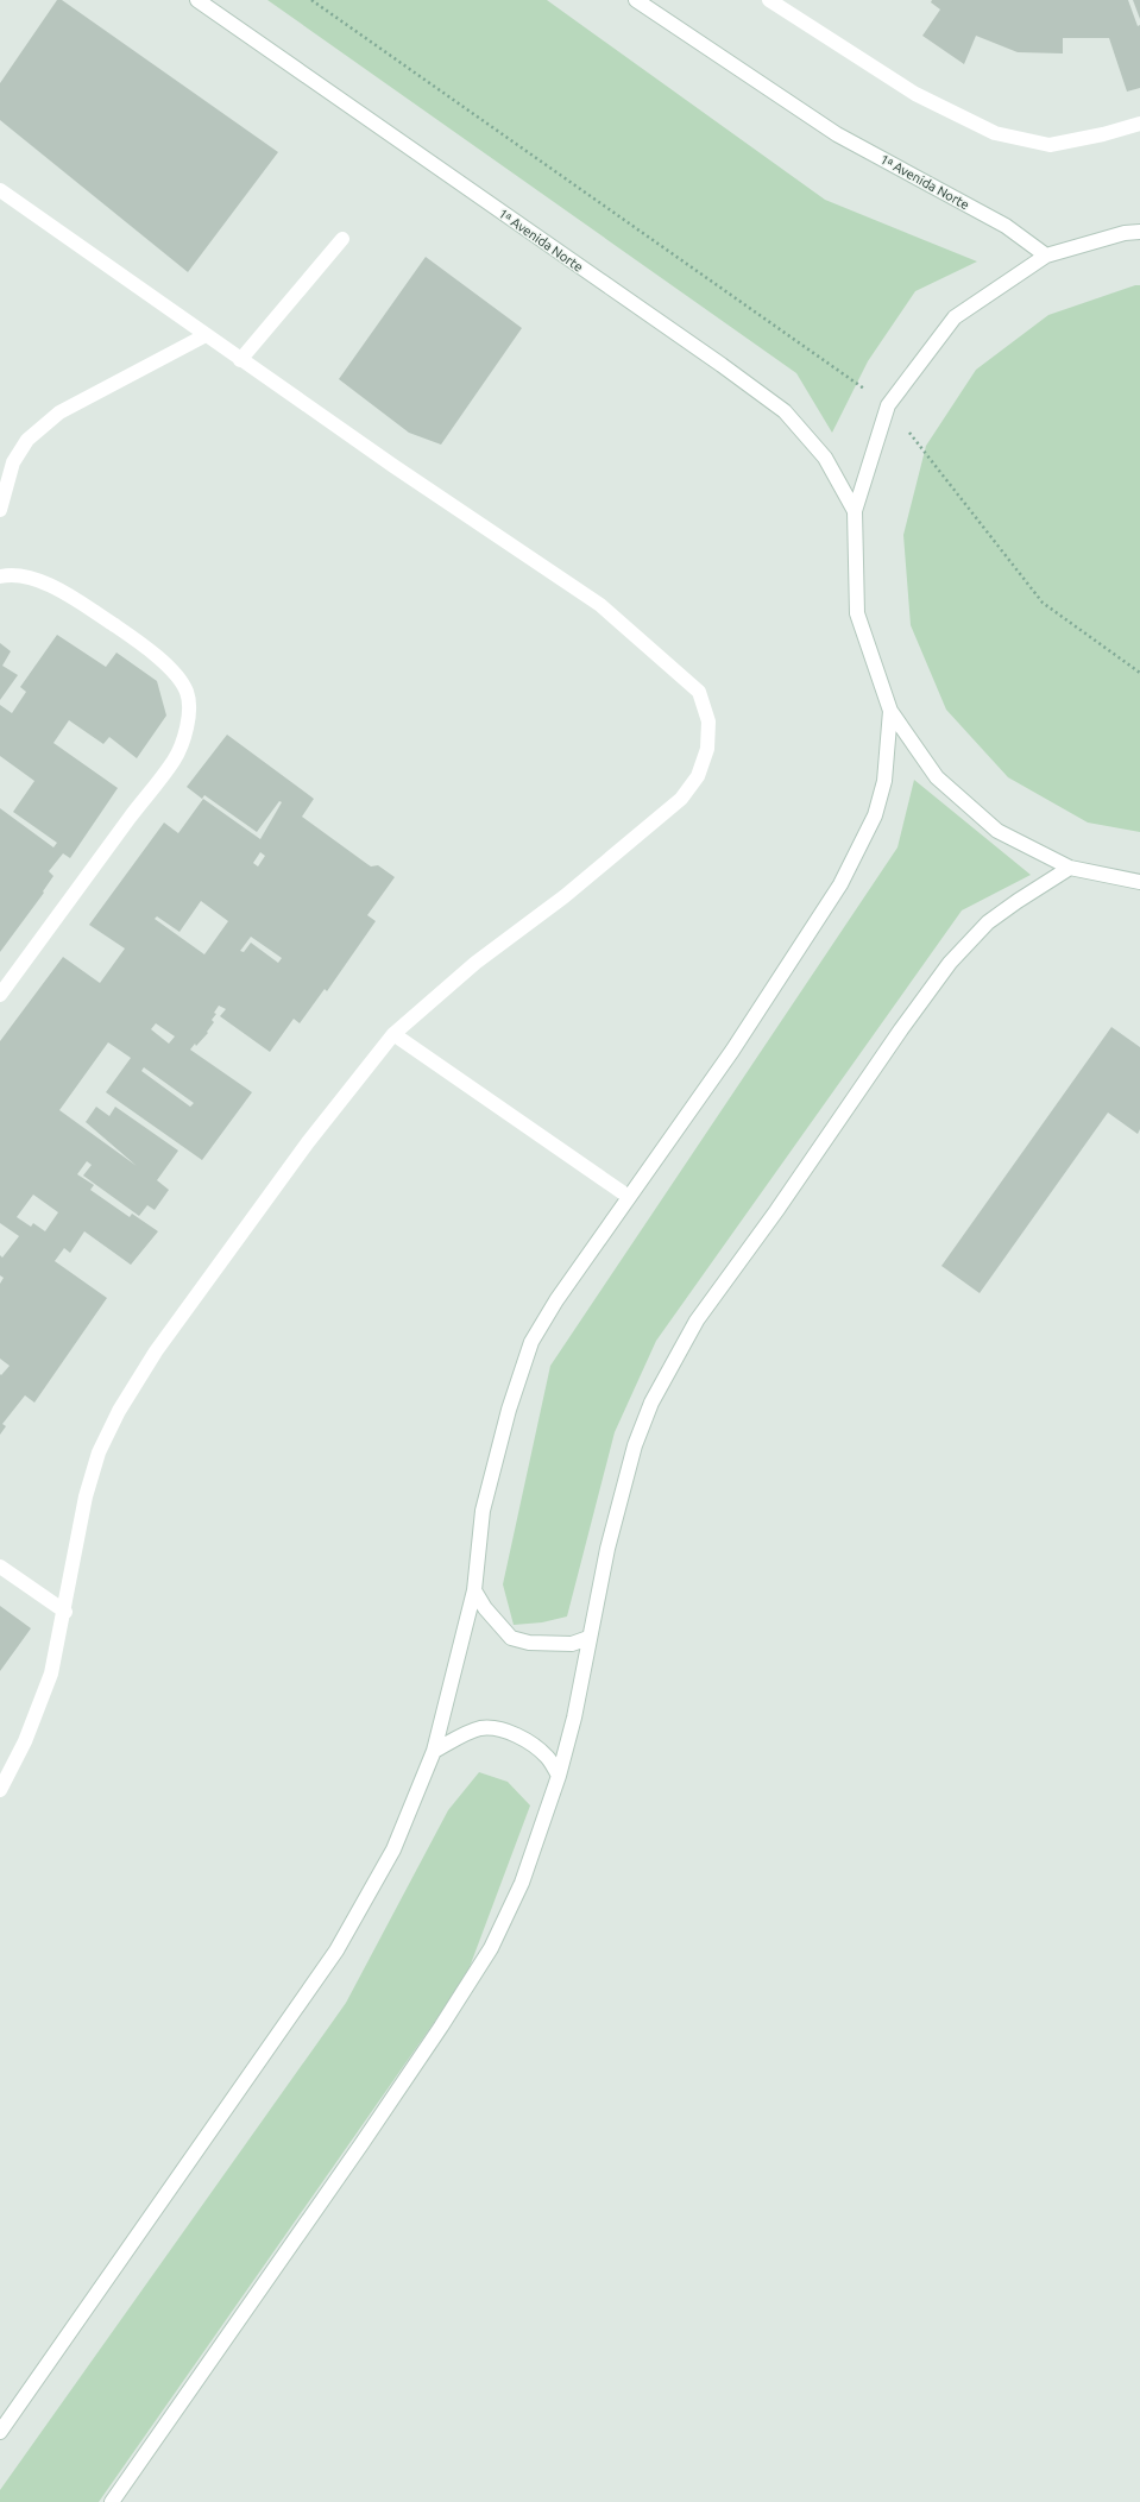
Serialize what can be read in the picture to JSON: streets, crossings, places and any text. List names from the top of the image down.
{
  "streets": {
    "street": ["1ᵃ Avenida Norte"]
  }
}
